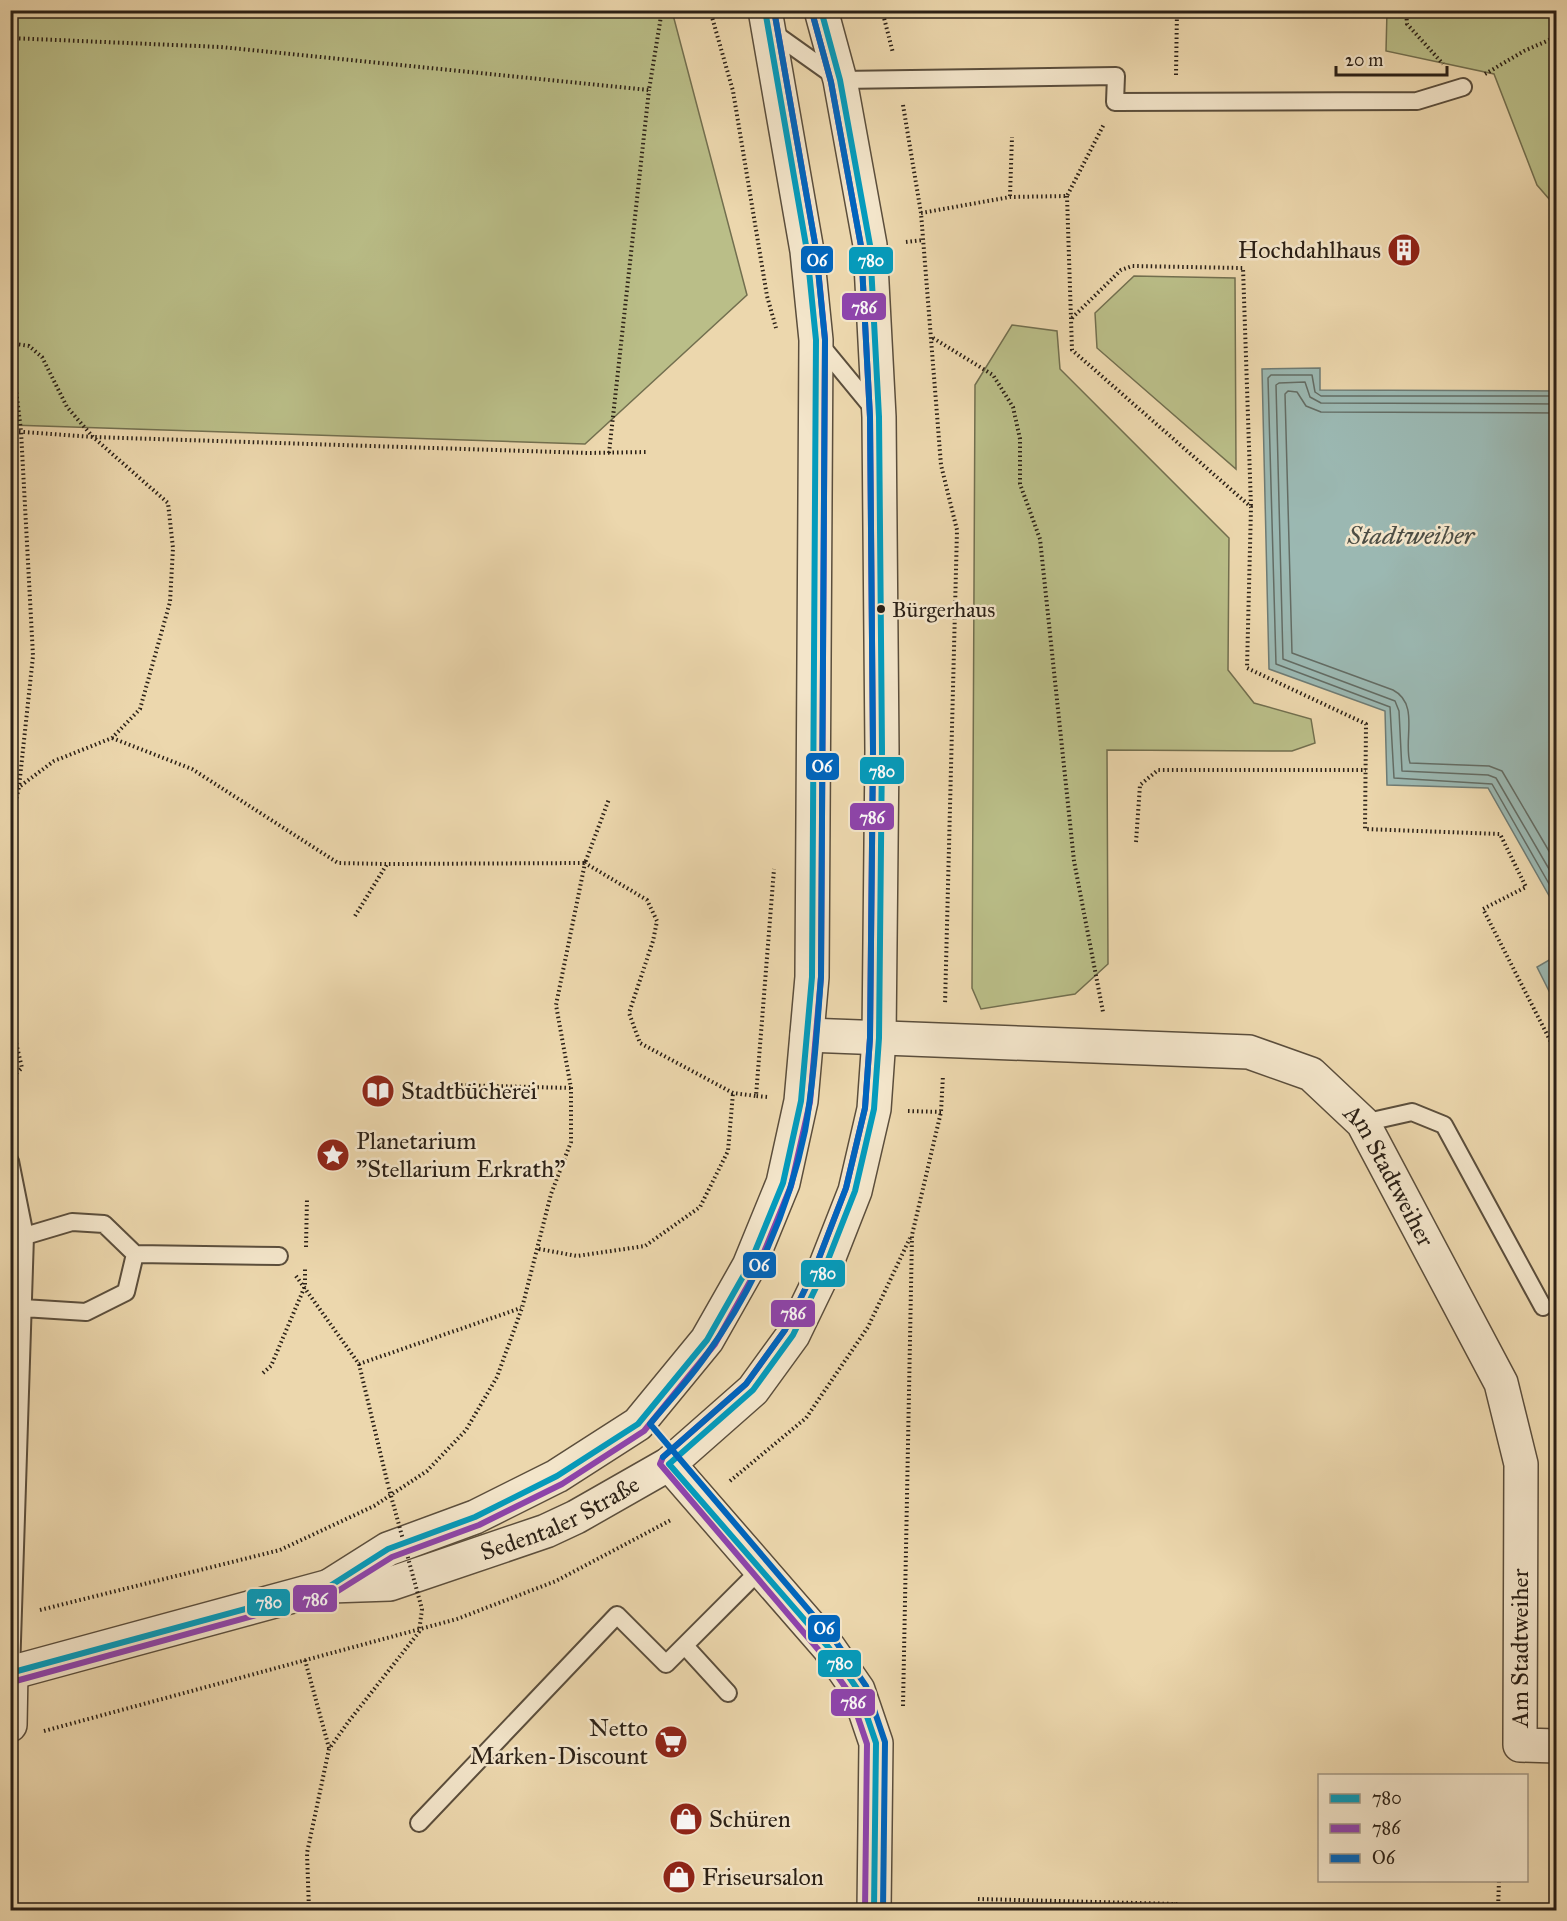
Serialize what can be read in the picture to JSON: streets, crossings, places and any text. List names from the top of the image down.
{
  "streets": {
    "street": ["Am Stadtweiher", "Sedentaler Straße"]
  },
  "crossings": [
    ["Am Stadtweiher", "Sedentaler Straße"]
  ],
  "water": ["Stadtweiher"],
  "places": {
    "building": ["Hochdahlhaus"],
    "other": ["Bürgerhaus"],
    "library": ["Stadtbücherei"],
    "place": ["Planetarium \"Stellarium Erkrath\""],
    "supermarket": ["Netto Marken-Discount"],
    "shop": ["Schüren", "Friseursalon"]
  },
  "lines": ["transit line 780", "transit line 786", "transit line O6"],
  "legend": ["780", "786", "O6"],
  "scale_bar": "20 m"
}
